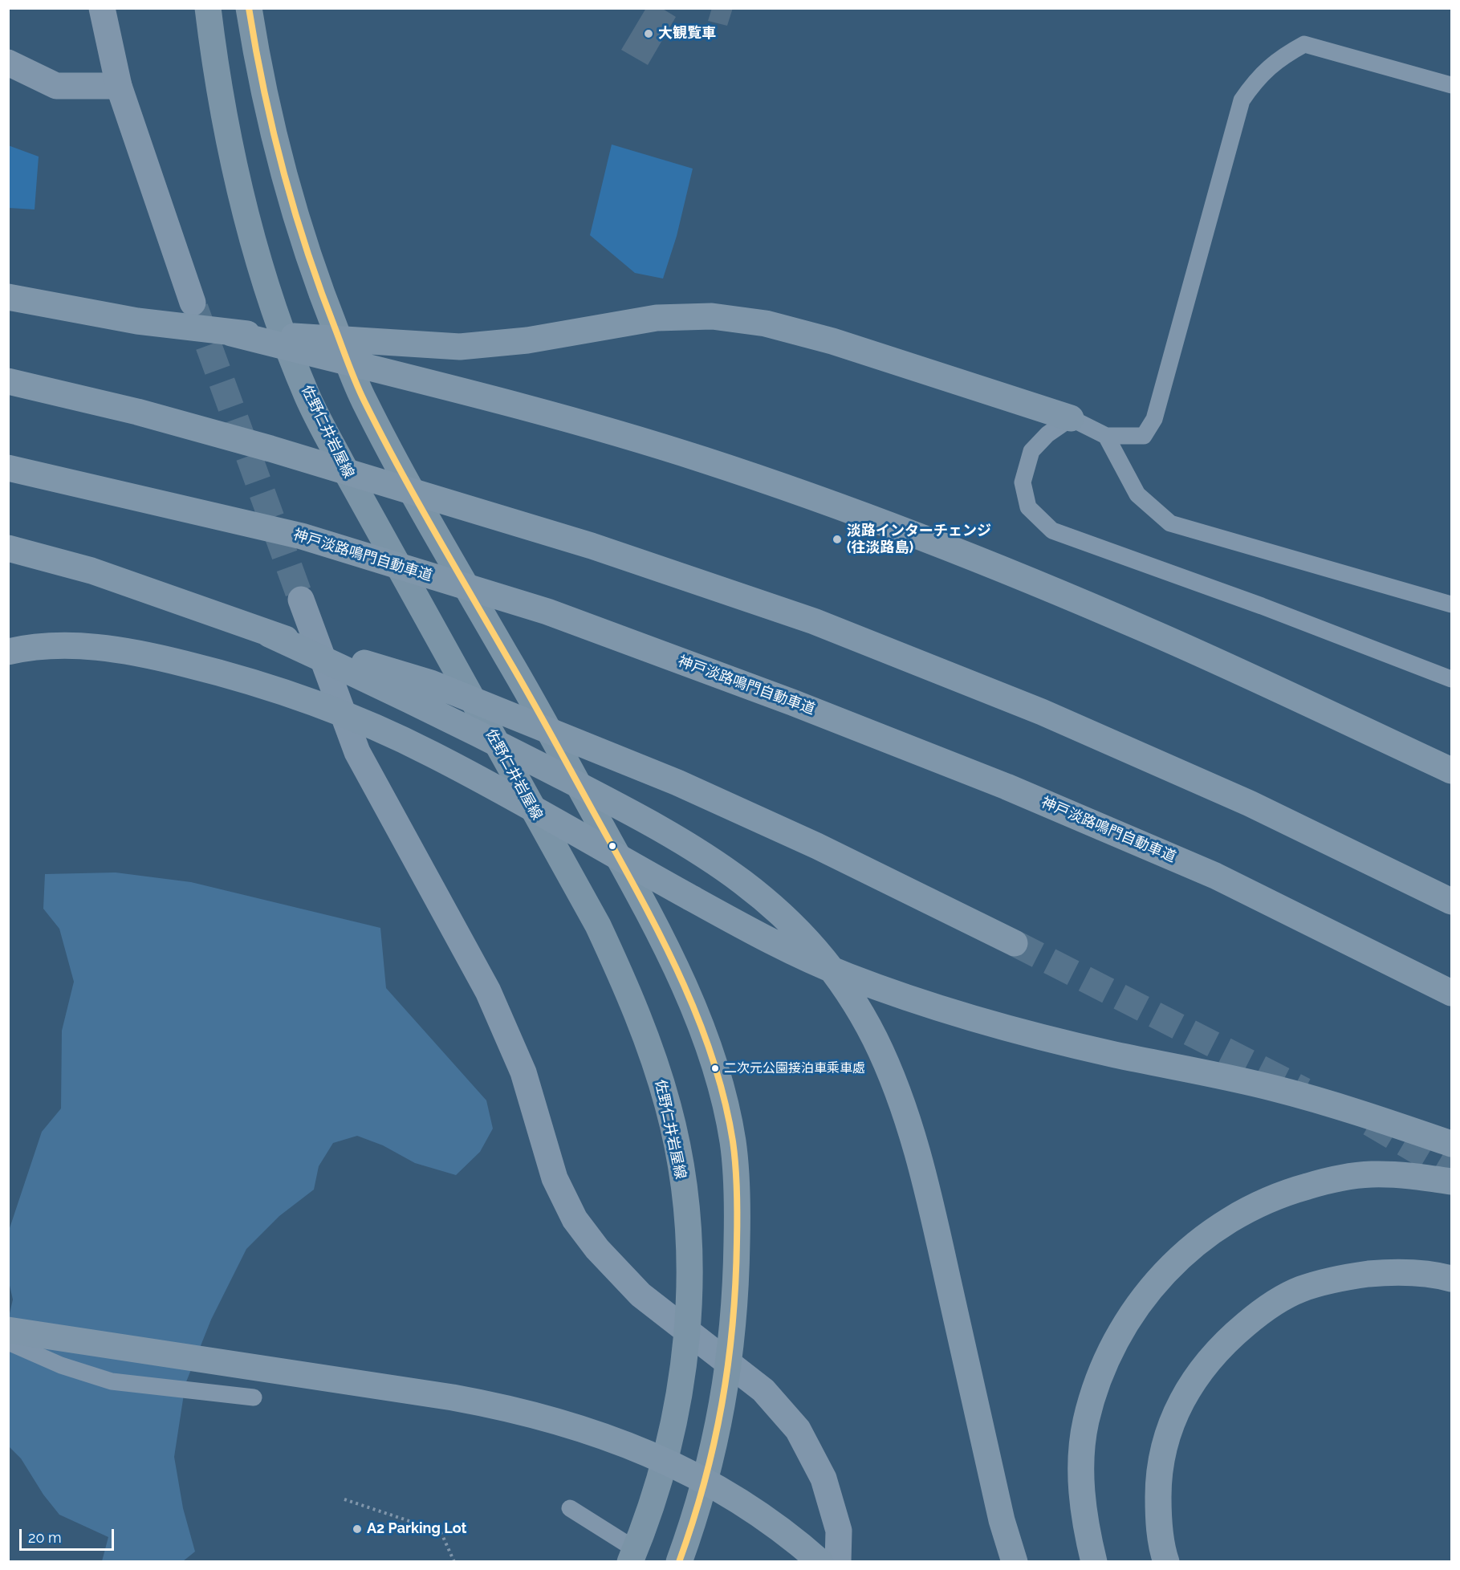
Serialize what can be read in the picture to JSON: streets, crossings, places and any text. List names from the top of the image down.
{
  "streets": {
    "highway": ["神戸淡路鳴門自動車道"],
    "main road": ["佐野仁井岩屋線"]
  },
  "places": [
    "大観覧車",
    "淡路インターチェンジ (往淡路島)",
    "二次元公園接泊車乘車處",
    "A2 Parking Lot"
  ],
  "scale_bar": "20 m"
}
